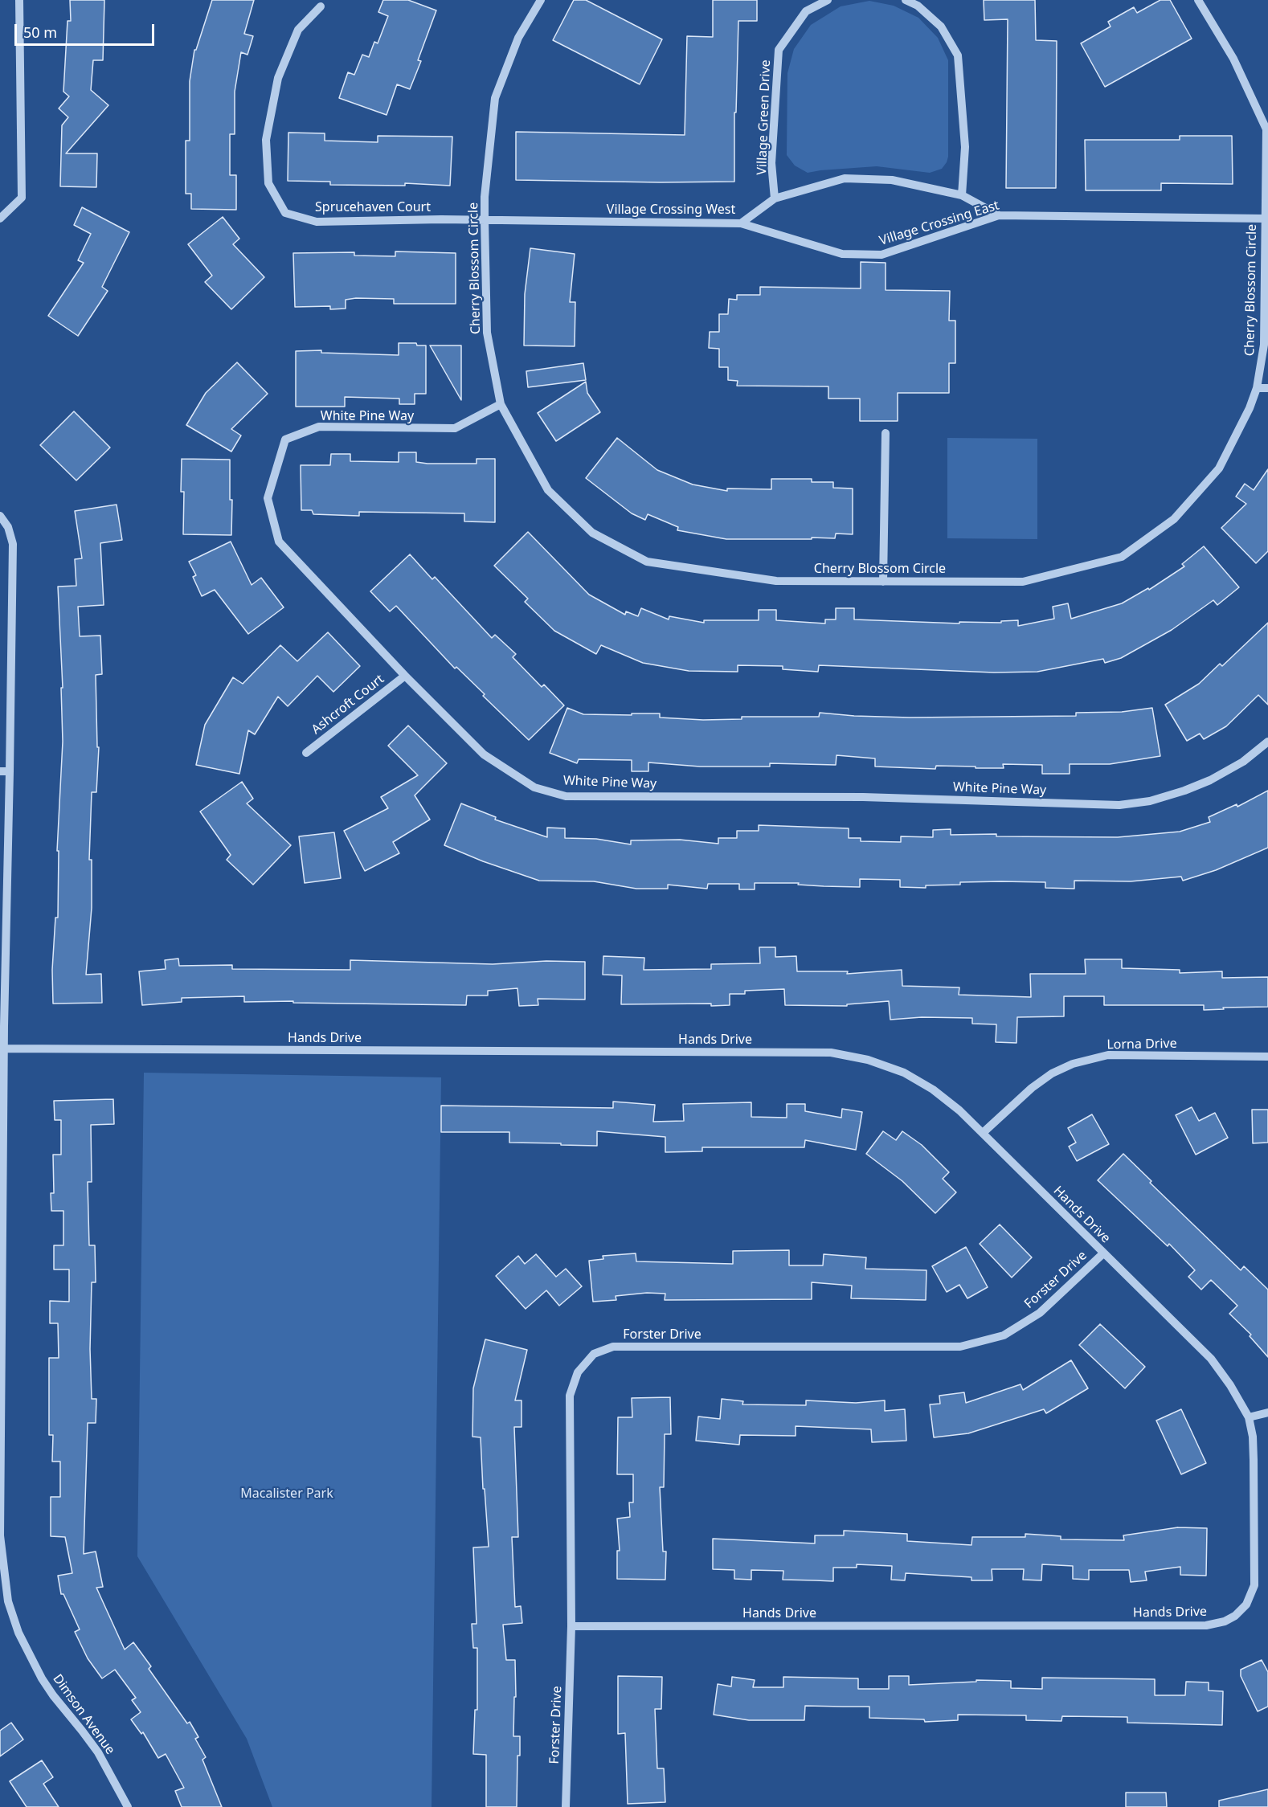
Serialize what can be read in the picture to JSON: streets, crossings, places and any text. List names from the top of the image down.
{
  "streets": {
    "street": [
      "Village Green Drive",
      "Sprucehaven Court",
      "Village Crossing West",
      "Village Crossing East",
      "Cherry Blossom Circle",
      "White Pine Way",
      "Ashcroft Court",
      "Hands Drive",
      "Lorna Drive",
      "Forster Drive",
      "Dimson Avenue"
    ]
  },
  "crossings": [
    ["Village Green Drive", "Village Crossing West"],
    ["Sprucehaven Court", "Village Crossing West"],
    ["Sprucehaven Court", "Cherry Blossom Circle"],
    ["Village Crossing West", "Village Crossing East"],
    ["Village Crossing West", "Cherry Blossom Circle"],
    ["Village Crossing East", "Cherry Blossom Circle"],
    ["Cherry Blossom Circle", "White Pine Way"],
    ["White Pine Way", "Ashcroft Court"],
    ["Hands Drive", "Lorna Drive"],
    ["Hands Drive", "Forster Drive"],
    ["Hands Drive", "Dimson Avenue"]
  ],
  "parks": ["Macalister Park"],
  "scale_bar": "50 m"
}
